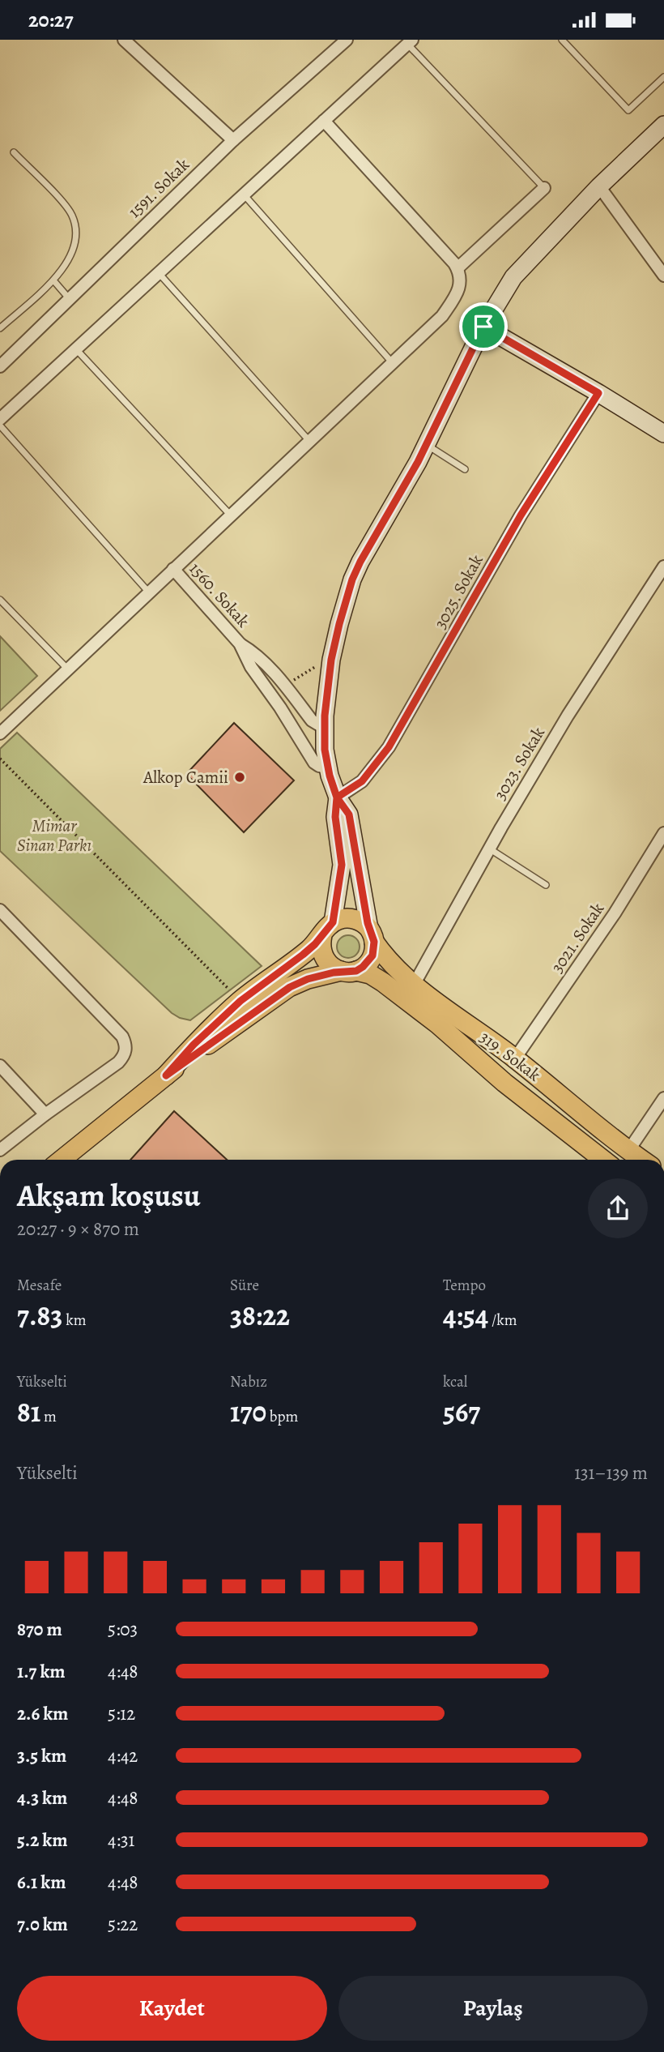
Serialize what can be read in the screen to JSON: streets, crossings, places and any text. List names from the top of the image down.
{
  "streets": {
    "main road": ["319. Sokak"],
    "street": [
      "1591. Sokak",
      "3025. Sokak",
      "1560. Sokak",
      "3023. Sokak",
      "3021. Sokak"
    ]
  },
  "crossings": [
    ["3023. Sokak", "319. Sokak"],
    ["3021. Sokak", "319. Sokak"]
  ],
  "parks": ["Mimar Sinan Parkı"],
  "places": ["Alkop Camii"],
  "page": {
    "status": "20:27",
    "heading": ["Akşam koşusu", "20:27 · 9 × 870 m"],
    "stats": [
      ["Mesafe", "7.83 km"],
      ["Süre", "38:22"],
      ["Tempo", "4:54 /km"],
      ["Yükselti", "81 m"],
      ["Nabız", "170 bpm"],
      ["kcal", "567"]
    ],
    "chart": ["Yükselti", "131–139 m"],
    "list": [
      {
        "name": "870 m",
        "note": "5:03"
      },
      {
        "name": "1.7 km",
        "note": "4:48"
      },
      {
        "name": "2.6 km",
        "note": "5:12"
      },
      {
        "name": "3.5 km",
        "note": "4:42"
      },
      {
        "name": "4.3 km",
        "note": "4:48"
      },
      {
        "name": "5.2 km",
        "note": "4:31"
      },
      {
        "name": "6.1 km",
        "note": "4:48"
      },
      {
        "name": "7.0 km",
        "note": "5:22"
      }
    ],
    "buttons": ["Kaydet", "Paylaş"]
  }
}
